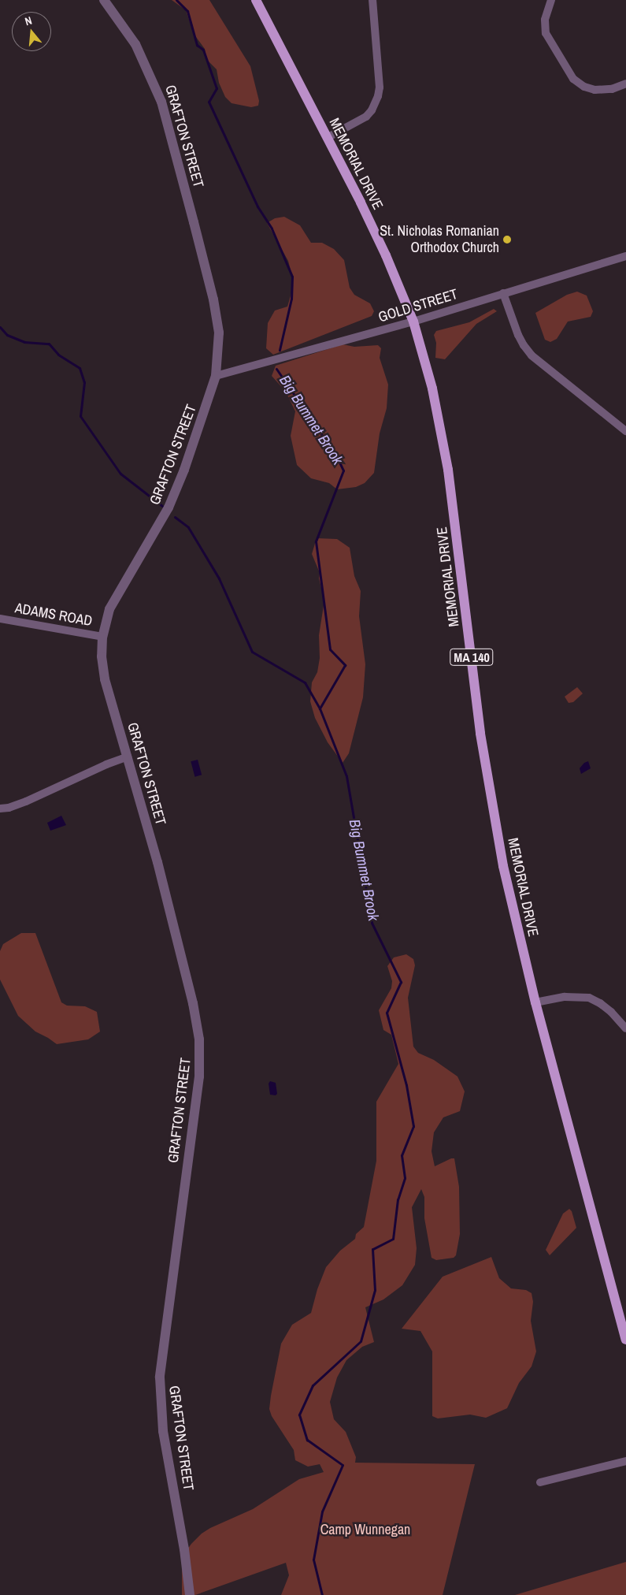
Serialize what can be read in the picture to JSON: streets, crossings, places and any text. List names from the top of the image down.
{
  "streets": {
    "main road": ["MEMORIAL DRIVE", "MA 140"],
    "street": ["GRAFTON STREET", "GOLD STREET", "ADAMS ROAD"]
  },
  "crossings": [
    ["GRAFTON STREET", "GOLD STREET"],
    ["GRAFTON STREET", "ADAMS ROAD"],
    ["MEMORIAL DRIVE", "GOLD STREET"]
  ],
  "water": ["Big Bummet Brook"],
  "parks": ["Camp Wunnegan"],
  "places": ["St. Nicholas Romanian Orthodox Church"],
  "north": "top"
}
